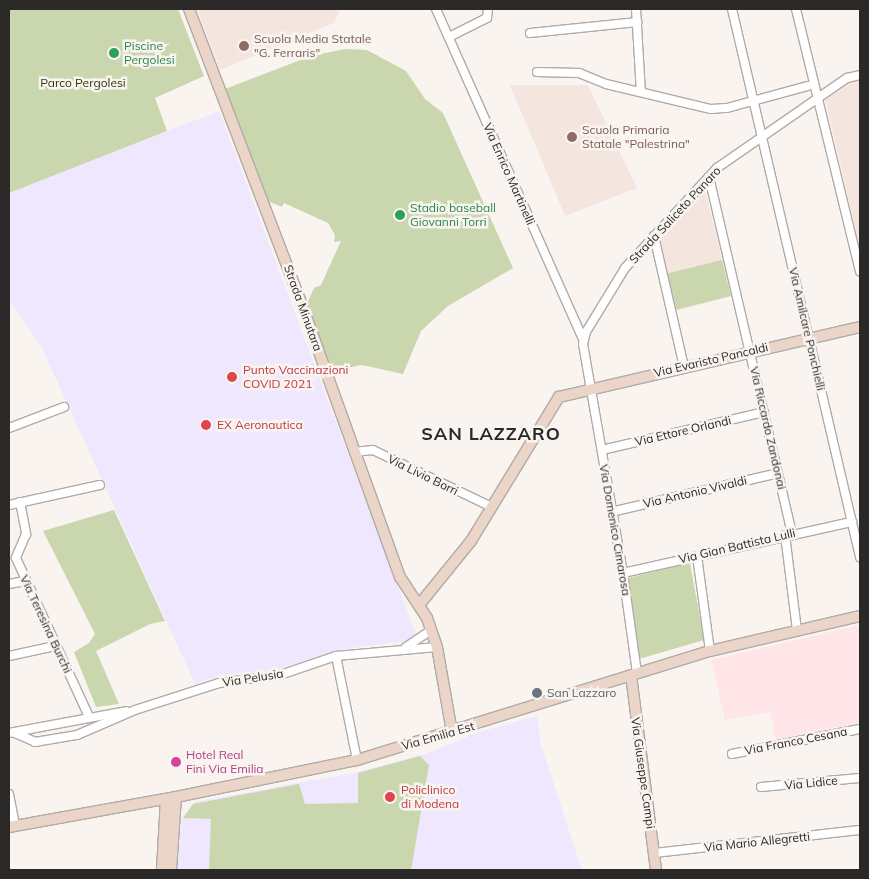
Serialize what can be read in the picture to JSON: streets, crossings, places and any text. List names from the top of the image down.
{
  "streets": {
    "street": [
      "Via Enrico Martinelli",
      "Strada Saliceto Panaro",
      "Strada Minutara",
      "Via Amilcare Ponchielli",
      "Via Evaristo Pancaldi",
      "Via Riccardo Zandonai",
      "Via Ettore Orlandi",
      "Via Livio Borri",
      "Via Antonio Vivaldi",
      "Via Domenico Cimarosa",
      "Via Gian Battista Lulli",
      "Via Teresina Burchi",
      "Via Pelusia",
      "Via Emilia Est",
      "Via Franco Cesana",
      "Via Giuseppe Campi",
      "Via Lidice",
      "Via Mario Allegretti"
    ]
  },
  "crossings": [
    ["Via Enrico Martinelli", "Strada Saliceto Panaro"],
    ["Strada Saliceto Panaro", "Via Amilcare Ponchielli"],
    ["Strada Saliceto Panaro", "Via Riccardo Zandonai"],
    ["Strada Minutara", "Via Livio Borri"],
    ["Via Amilcare Ponchielli", "Via Evaristo Pancaldi"],
    ["Via Amilcare Ponchielli", "Via Gian Battista Lulli"],
    ["Via Evaristo Pancaldi", "Via Riccardo Zandonai"],
    ["Via Evaristo Pancaldi", "Via Livio Borri"],
    ["Via Evaristo Pancaldi", "Via Domenico Cimarosa"],
    ["Via Riccardo Zandonai", "Via Ettore Orlandi"],
    ["Via Riccardo Zandonai", "Via Antonio Vivaldi"],
    ["Via Riccardo Zandonai", "Via Gian Battista Lulli"],
    ["Via Riccardo Zandonai", "Via Emilia Est"],
    ["Via Ettore Orlandi", "Via Domenico Cimarosa"],
    ["Via Antonio Vivaldi", "Via Domenico Cimarosa"],
    ["Via Domenico Cimarosa", "Via Gian Battista Lulli"],
    ["Via Domenico Cimarosa", "Via Emilia Est"],
    ["Via Domenico Cimarosa", "Via Giuseppe Campi"],
    ["Via Teresina Burchi", "Via Pelusia"],
    ["Via Emilia Est", "Via Giuseppe Campi"],
    ["Via Giuseppe Campi", "Via Mario Allegretti"]
  ],
  "districts": ["SAN LAZZARO"],
  "parks": ["Parco Pergolesi"],
  "places": [
    "Scuola Media Statale \"G. Ferraris\"",
    "Piscine Pergolesi",
    "Scuola Primaria Statale \"Palestrina\"",
    "Stadio baseball Giovanni Torri",
    "Punto Vaccinazioni COVID 2021",
    "EX Aeronautica",
    "San Lazzaro",
    "Hotel Real Fini Via Emilia",
    "Policlinico di Modena"
  ]
}
